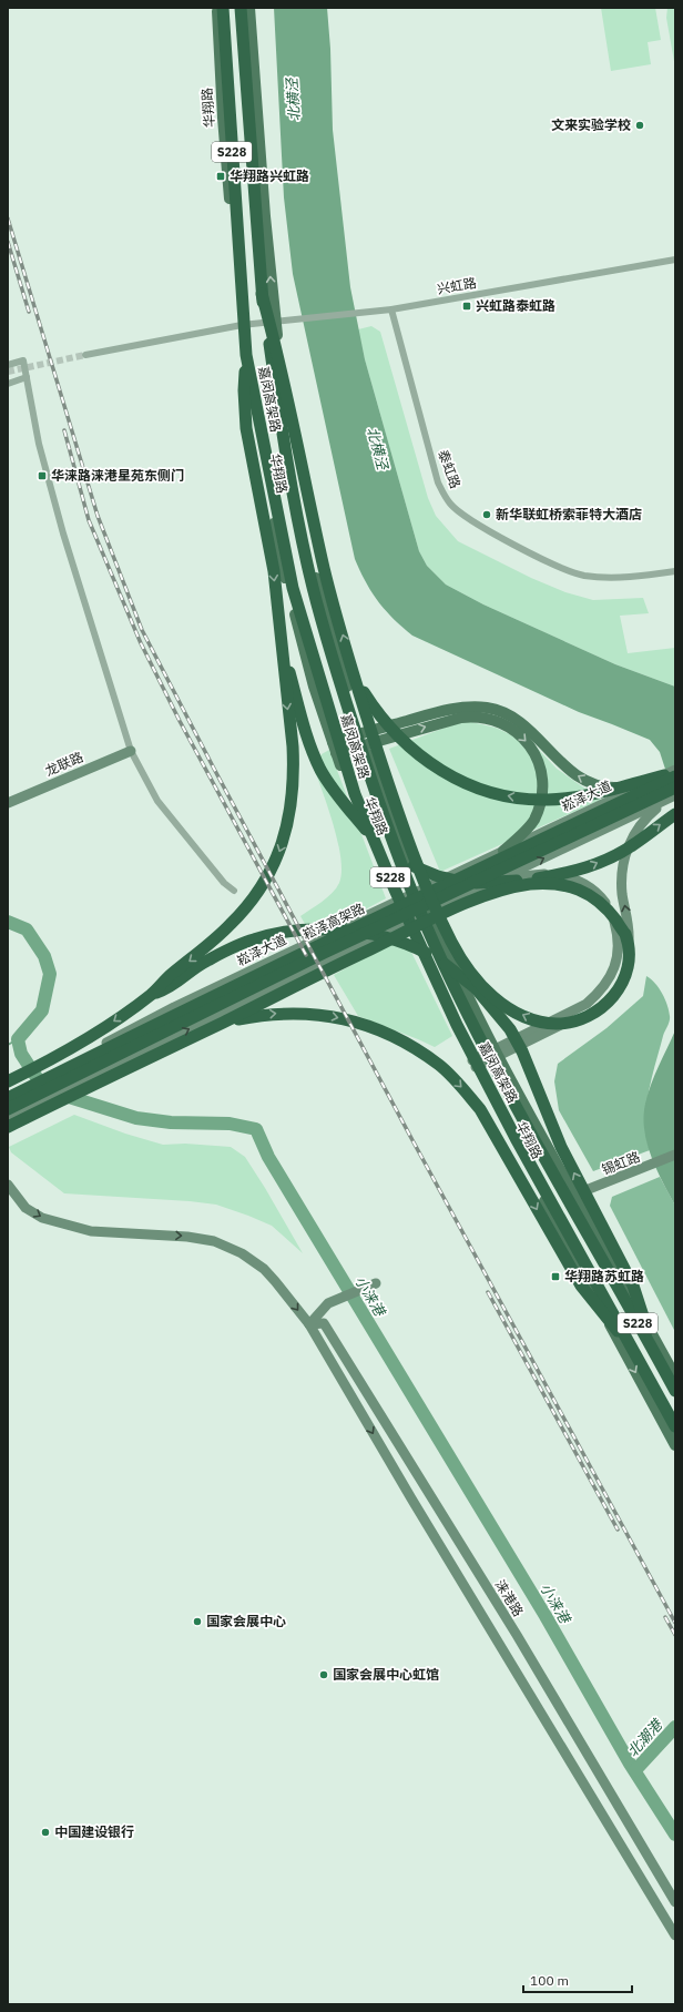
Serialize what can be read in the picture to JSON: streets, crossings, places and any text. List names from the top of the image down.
{
  "streets": {
    "highway": ["S228", "嘉闵高架路", "崧泽高架路"],
    "main road": [
      "华翔路",
      "龙联路",
      "崧泽大道",
      "锡虹路",
      "涞港路"
    ],
    "street": ["兴虹路", "泰虹路"]
  },
  "crossings": [
    ["华翔路", "兴虹路"],
    ["华翔路", "嘉闵高架路"],
    ["华翔路", "锡虹路"],
    ["兴虹路", "泰虹路"]
  ],
  "water": ["北横泾", "小涞港", "北潮港"],
  "places": {
    "other": [
      "文来实验学校",
      "新华联虹桥索菲特大酒店",
      "国家会展中心",
      "国家会展中心虹馆",
      "中国建设银行"
    ],
    "transit": [
      "华翔路兴虹路",
      "兴虹路泰虹路",
      "华涞路涞港星苑东侧门",
      "华翔路苏虹路"
    ]
  },
  "scale_bar": "100 m"
}
